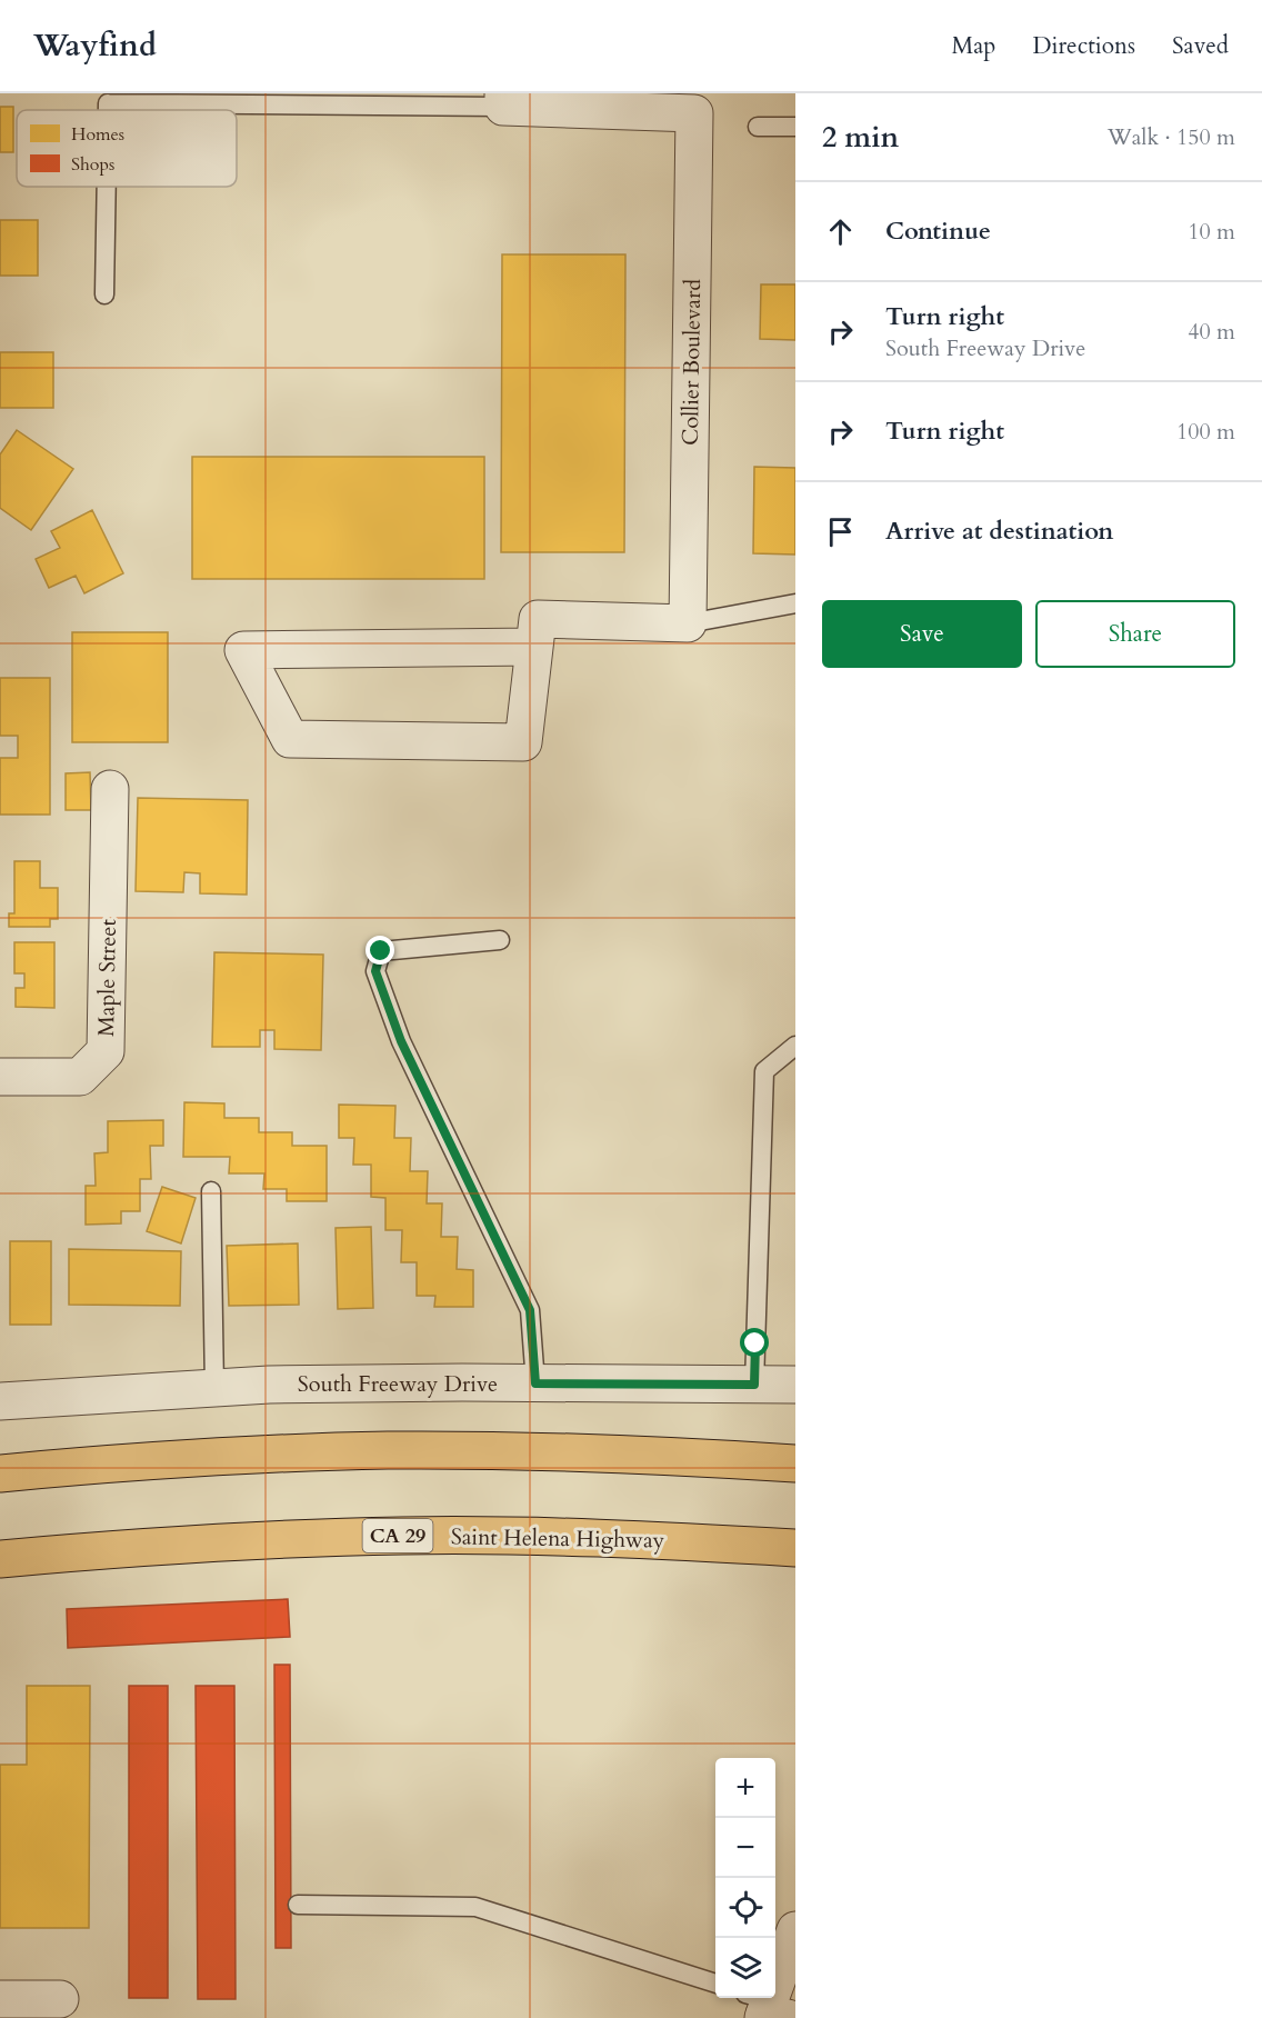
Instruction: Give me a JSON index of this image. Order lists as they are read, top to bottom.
{
  "streets": {
    "highway": ["CA 29", "Saint Helena Highway"],
    "street": ["Collier Boulevard", "Maple Street", "South Freeway Drive"]
  },
  "legend": ["Homes", "Shops"],
  "page": {
    "header": "Wayfind",
    "nav": ["Map", "Directions", "Saved"],
    "heading": ["2 min", "Walk · 150 m"],
    "list": [
      ["Continue", "10 m"],
      ["Turn right", "South Freeway Drive", "40 m"],
      ["Turn right", "100 m"],
      "Arrive at destination"
    ],
    "buttons": ["Save", "Share"],
    "map_buttons": ["+", "−"]
  }
}
